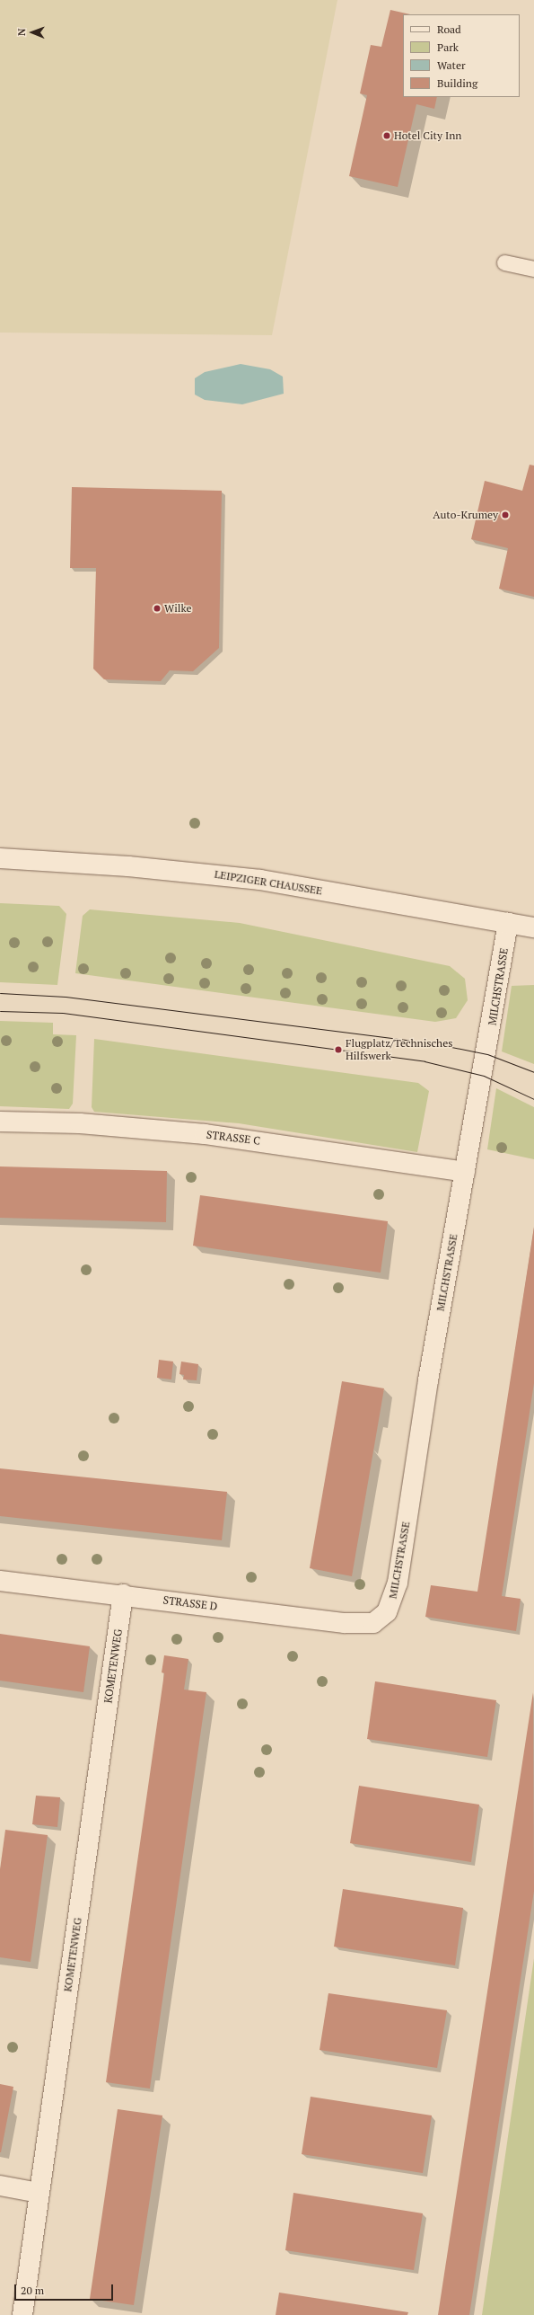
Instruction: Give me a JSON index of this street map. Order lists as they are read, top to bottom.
{
  "streets": {
    "street": [
      "LEIPZIGER CHAUSSEE",
      "MILCHSTRASSE",
      "STRASSE C",
      "STRASSE D",
      "KOMETENWEG"
    ]
  },
  "crossings": [
    ["LEIPZIGER CHAUSSEE", "MILCHSTRASSE"],
    ["MILCHSTRASSE", "STRASSE C"],
    ["MILCHSTRASSE", "STRASSE D"],
    ["STRASSE D", "KOMETENWEG"]
  ],
  "places": [
    "Hotel City Inn",
    "Auto-Krumey",
    "Wilke",
    "Flugplatz/Technisches Hilfswerk"
  ],
  "legend": [
    "Road",
    "Park",
    "Water",
    "Building"
  ],
  "scale_bar": "20 m",
  "north": "left"
}
